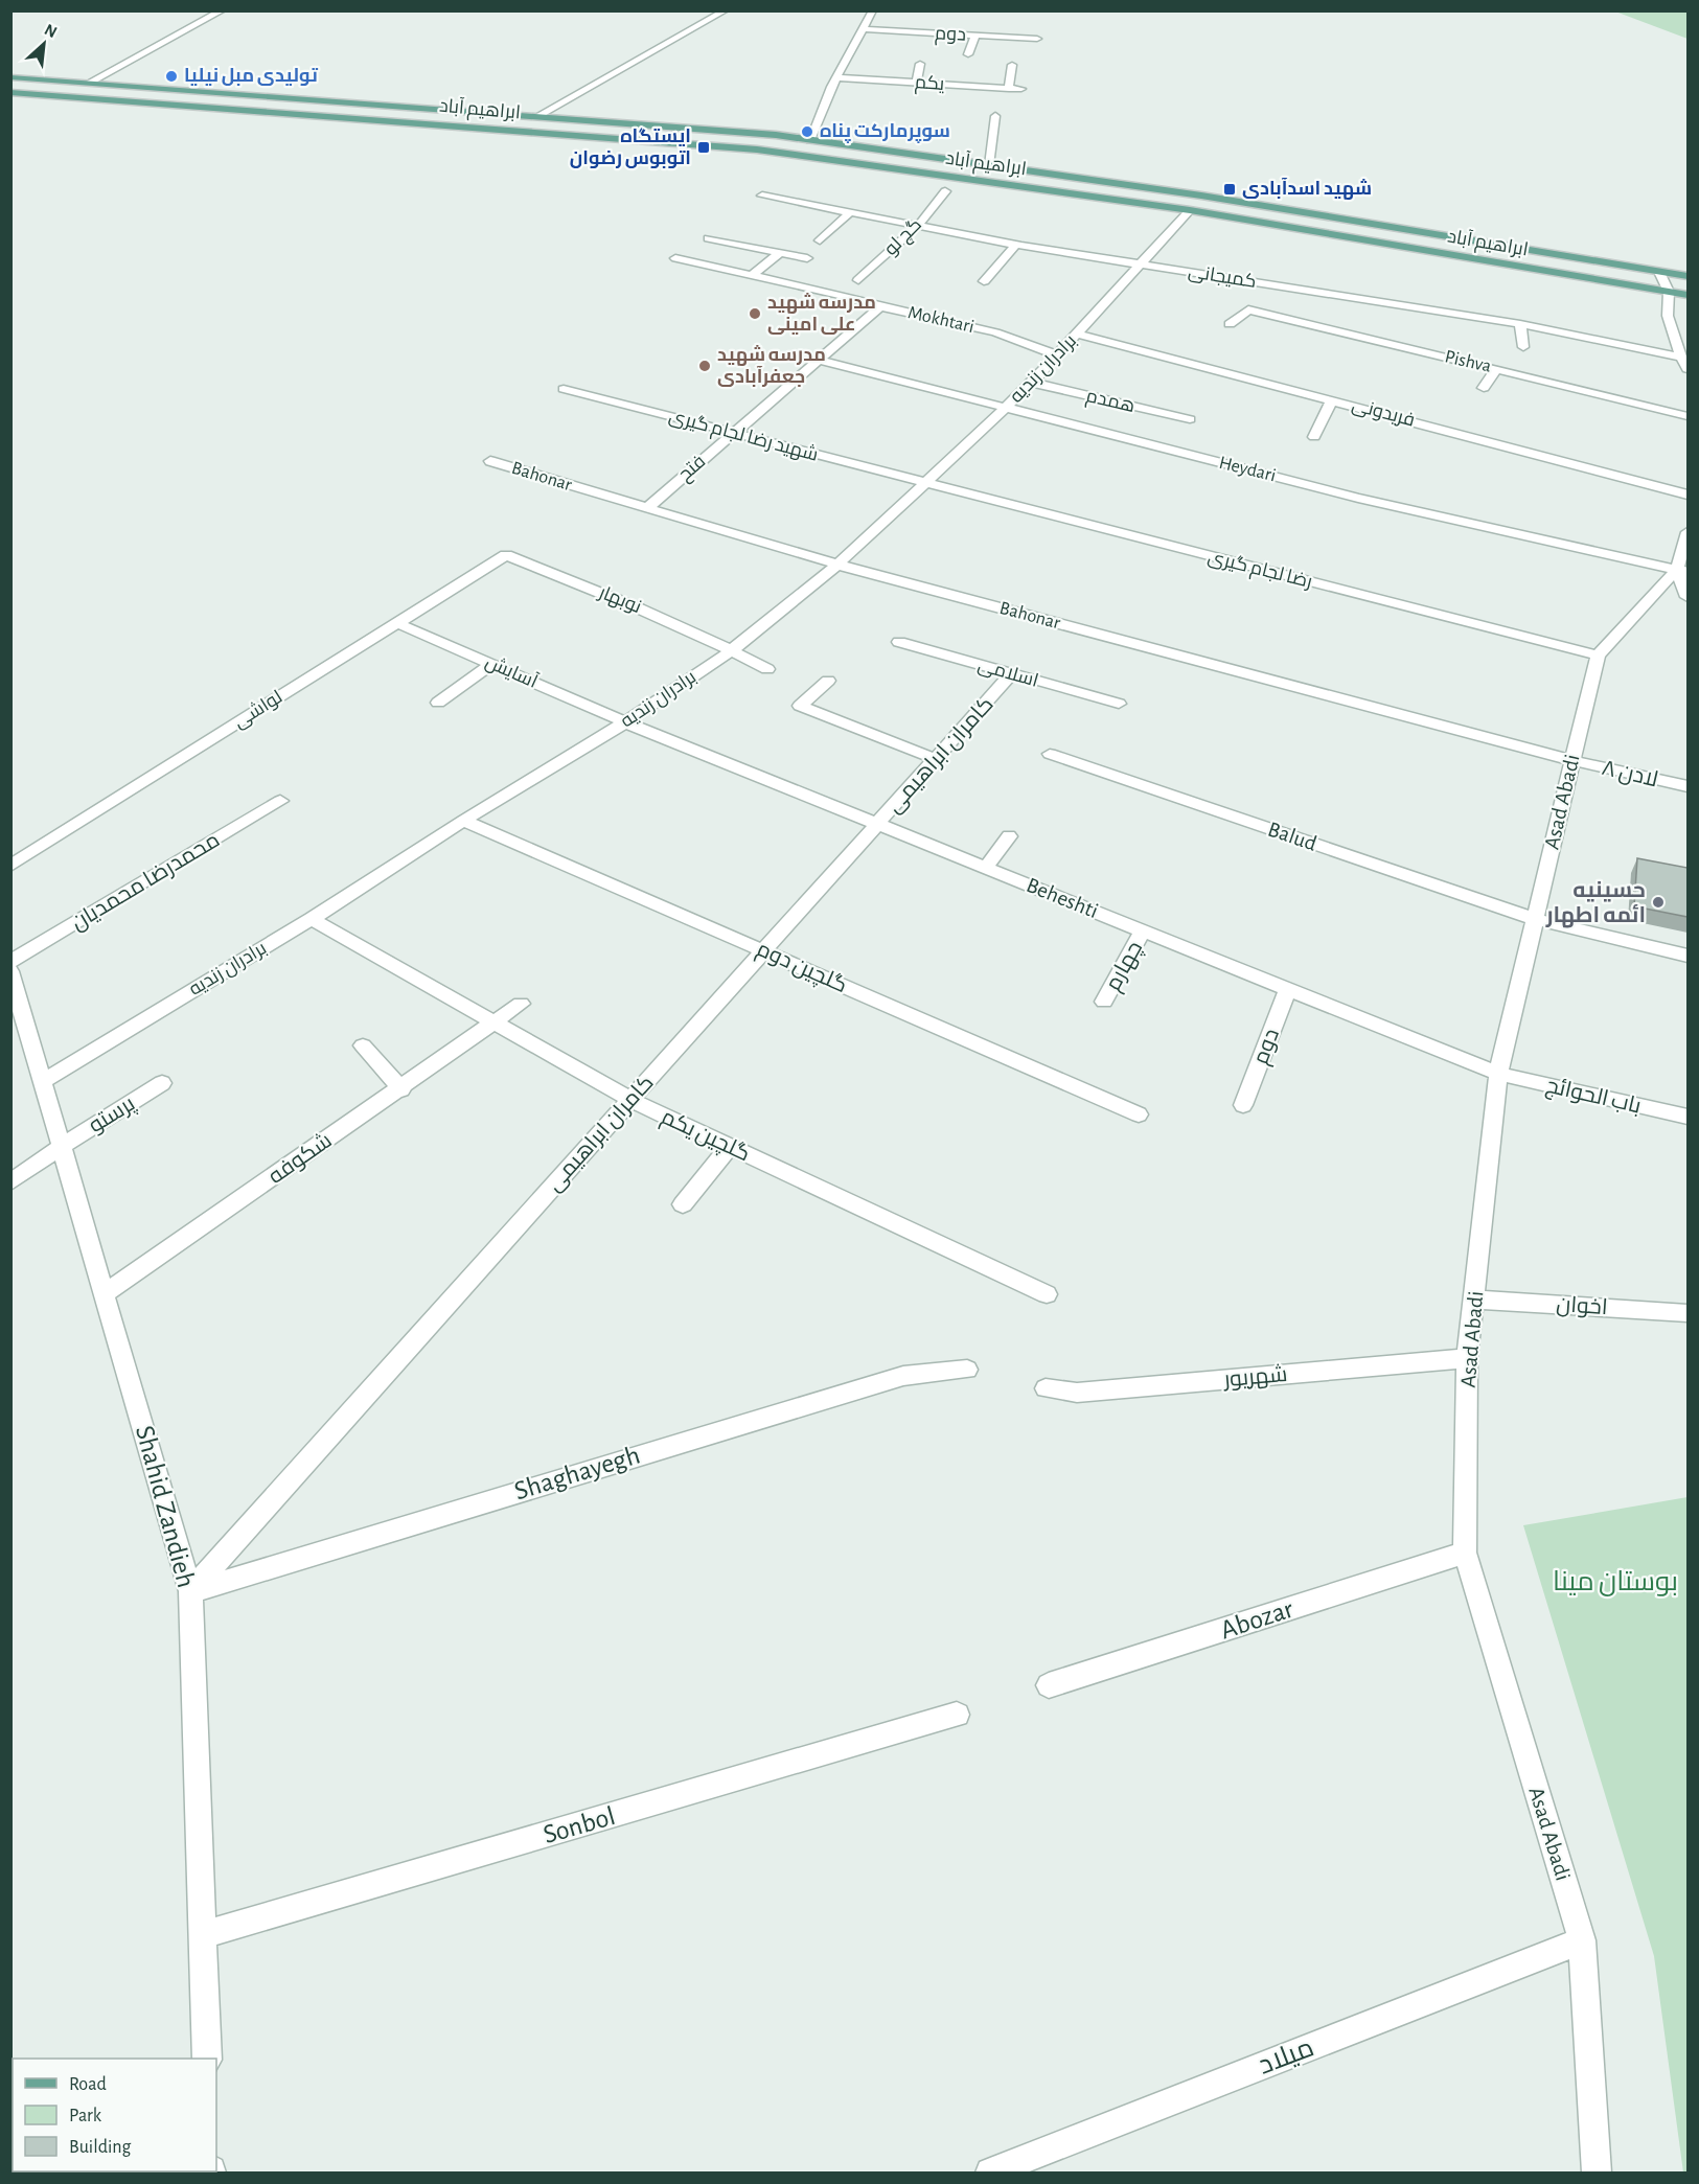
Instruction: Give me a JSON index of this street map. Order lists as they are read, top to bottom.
{
  "streets": {
    "main road": ["ابراهیم آباد"],
    "street": [
      "دوم",
      "یکم",
      "گچ لو",
      "کمیجانی",
      "Mokhtari",
      "Pishva",
      "برادران زندیه",
      "همدم",
      "فریدونی",
      "شهید رضا لجام گیری",
      "فتح",
      "Heydari",
      "Bahonar",
      "رضا لجام گیری",
      "نوبهار",
      "آسایش",
      "اسلامی",
      "لواشی",
      "کامران ابراهیمی",
      "لادن ۸",
      "Asad Abadi",
      "Balud",
      "محمدرضا محمدیان",
      "Beheshti",
      "چهارم",
      "گلچین دوم",
      "باب الحوائج",
      "پرستو",
      "گلچین یکم",
      "شکوفه",
      "اخوان",
      "شهریور",
      "Shaghayegh",
      "Shahid Zandieh",
      "Abozar",
      "Sonbol",
      "میلاد"
    ]
  },
  "crossings": [
    ["دوم", "یکم"],
    ["دوم", "Beheshti"],
    ["ابراهیم آباد", "برادران زندیه"],
    ["گچ لو", "کمیجانی"],
    ["کمیجانی", "برادران زندیه"],
    ["Mokhtari", "برادران زندیه"],
    ["Mokhtari", "فتح"],
    ["برادران زندیه", "همدم"],
    ["برادران زندیه", "فریدونی"],
    ["برادران زندیه", "شهید رضا لجام گیری"],
    ["برادران زندیه", "Heydari"],
    ["برادران زندیه", "Bahonar"],
    ["برادران زندیه", "رضا لجام گیری"],
    ["برادران زندیه", "نوبهار"],
    ["برادران زندیه", "آسایش"],
    ["برادران زندیه", "Beheshti"],
    ["برادران زندیه", "گلچین دوم"],
    ["برادران زندیه", "گلچین یکم"],
    ["برادران زندیه", "Shahid Zandieh"],
    ["شهید رضا لجام گیری", "فتح"],
    ["شهید رضا لجام گیری", "رضا لجام گیری"],
    ["فتح", "Heydari"],
    ["فتح", "Bahonar"],
    ["Heydari", "Asad Abadi"],
    ["Bahonar", "لادن ۸"],
    ["Bahonar", "Asad Abadi"],
    ["رضا لجام گیری", "Asad Abadi"],
    ["نوبهار", "لواشی"],
    ["آسایش", "لواشی"],
    ["آسایش", "Beheshti"],
    ["اسلامی", "کامران ابراهیمی"],
    ["کامران ابراهیمی", "Beheshti"],
    ["کامران ابراهیمی", "گلچین دوم"],
    ["کامران ابراهیمی", "گلچین یکم"],
    ["کامران ابراهیمی", "Shaghayegh"],
    ["کامران ابراهیمی", "Shahid Zandieh"],
    ["لادن ۸", "Asad Abadi"],
    ["Asad Abadi", "Balud"],
    ["Asad Abadi", "Beheshti"],
    ["Asad Abadi", "باب الحوائج"],
    ["Asad Abadi", "اخوان"],
    ["Asad Abadi", "شهریور"],
    ["Asad Abadi", "Abozar"],
    ["Asad Abadi", "میلاد"],
    ["Beheshti", "چهارم"],
    ["Beheshti", "باب الحوائج"],
    ["پرستو", "Shahid Zandieh"],
    ["گلچین یکم", "شکوفه"],
    ["شکوفه", "Shahid Zandieh"],
    ["Shaghayegh", "Shahid Zandieh"],
    ["Shahid Zandieh", "Sonbol"]
  ],
  "parks": ["بوستان مینا"],
  "places": {
    "other": [
      "تولیدی مبل نیلیا",
      "سوپرمارکت پناه",
      "مدرسه شهید علی امینی",
      "مدرسه شهید جعفرآبادی",
      "حسینیه ائمه اطهار"
    ],
    "transit": ["ایستگاه اتوبوس رضوان", "شهید اسدآبادی"]
  },
  "legend": ["Road", "Park", "Building"],
  "north": "top right"
}
